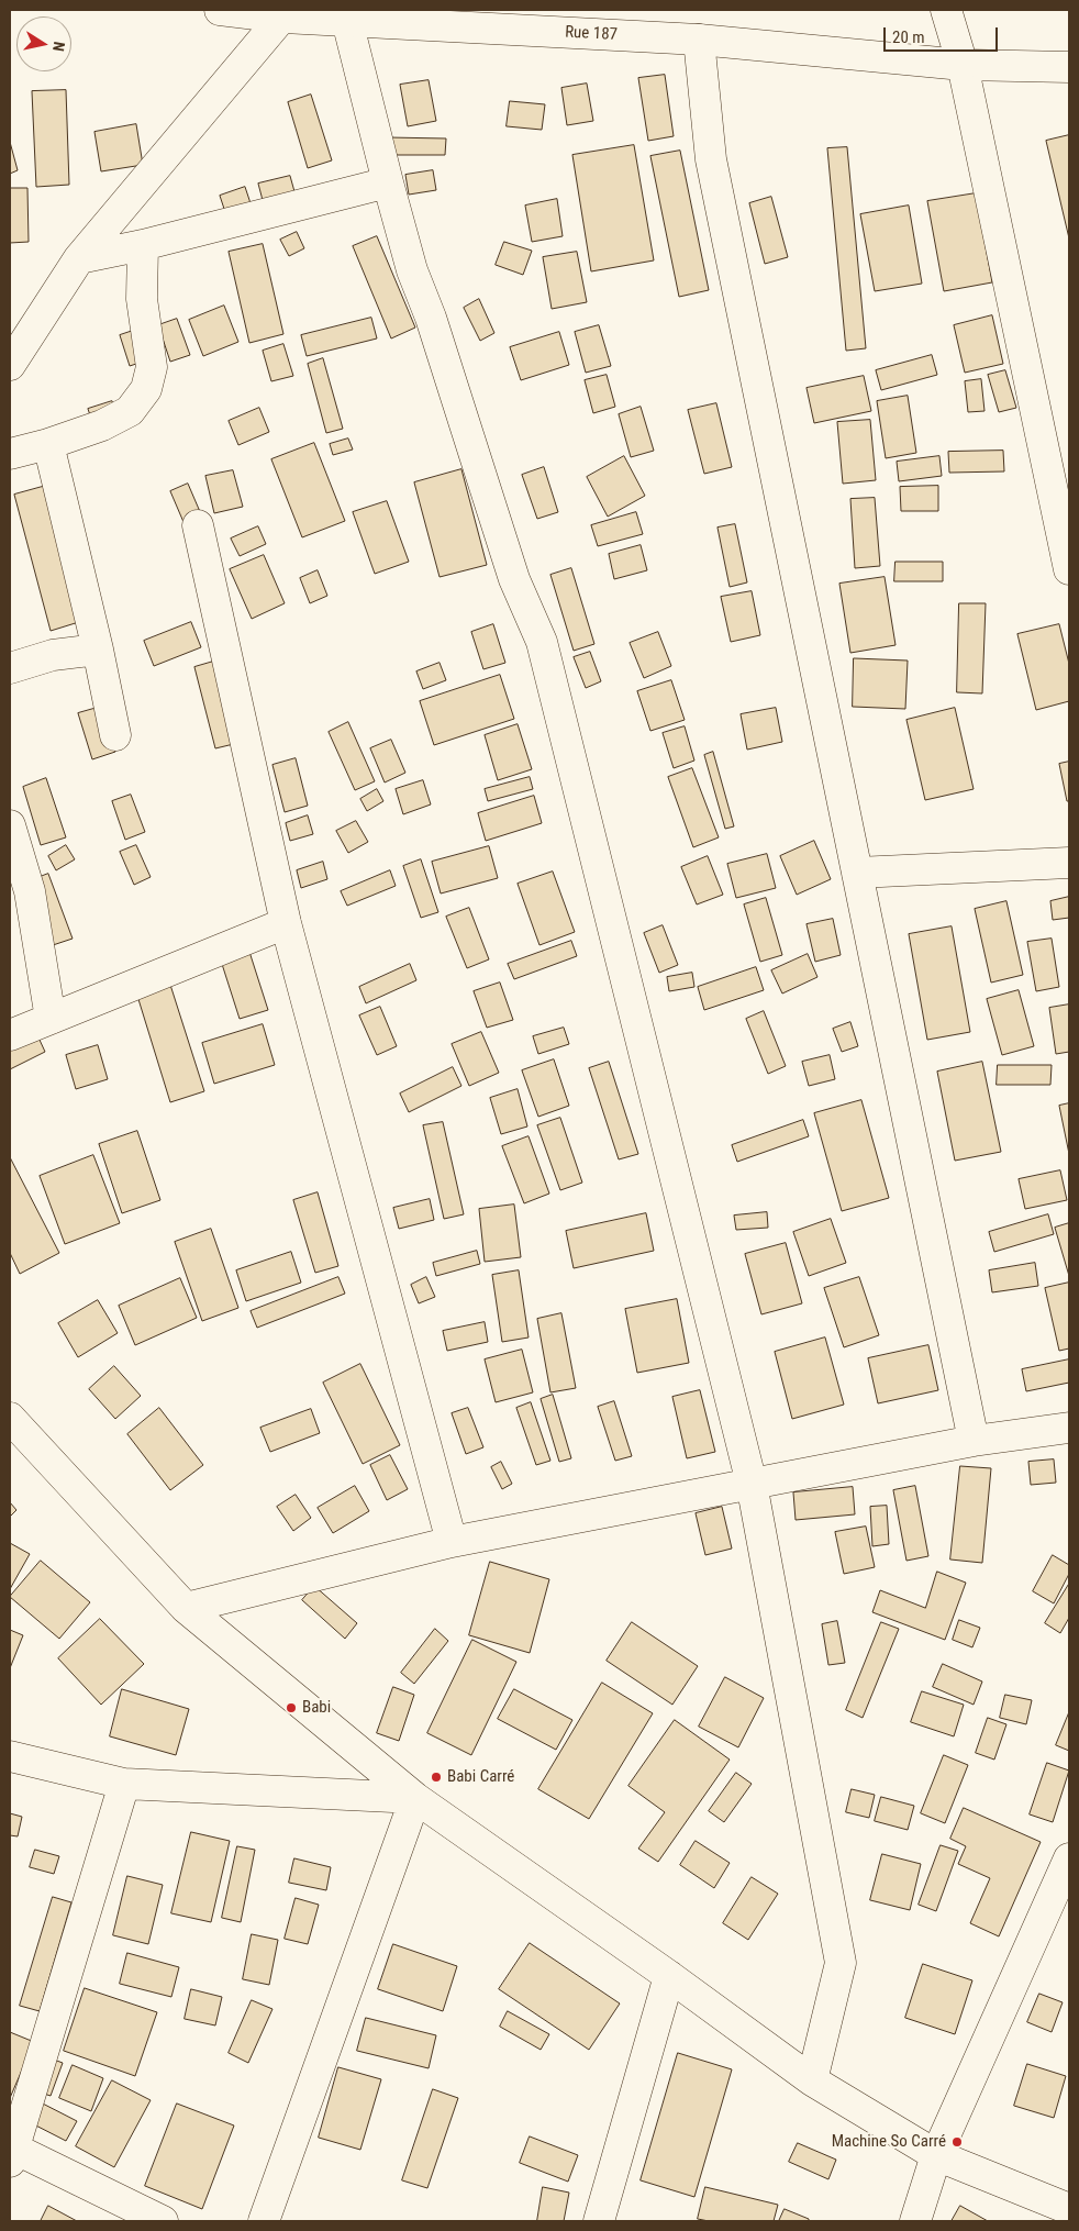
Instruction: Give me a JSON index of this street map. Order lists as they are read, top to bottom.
{
  "streets": {
    "street": ["Rue 187"]
  },
  "places": ["Babi", "Babi Carré", "Machine So Carré"],
  "scale_bar": "20 m",
  "north": "right"
}
